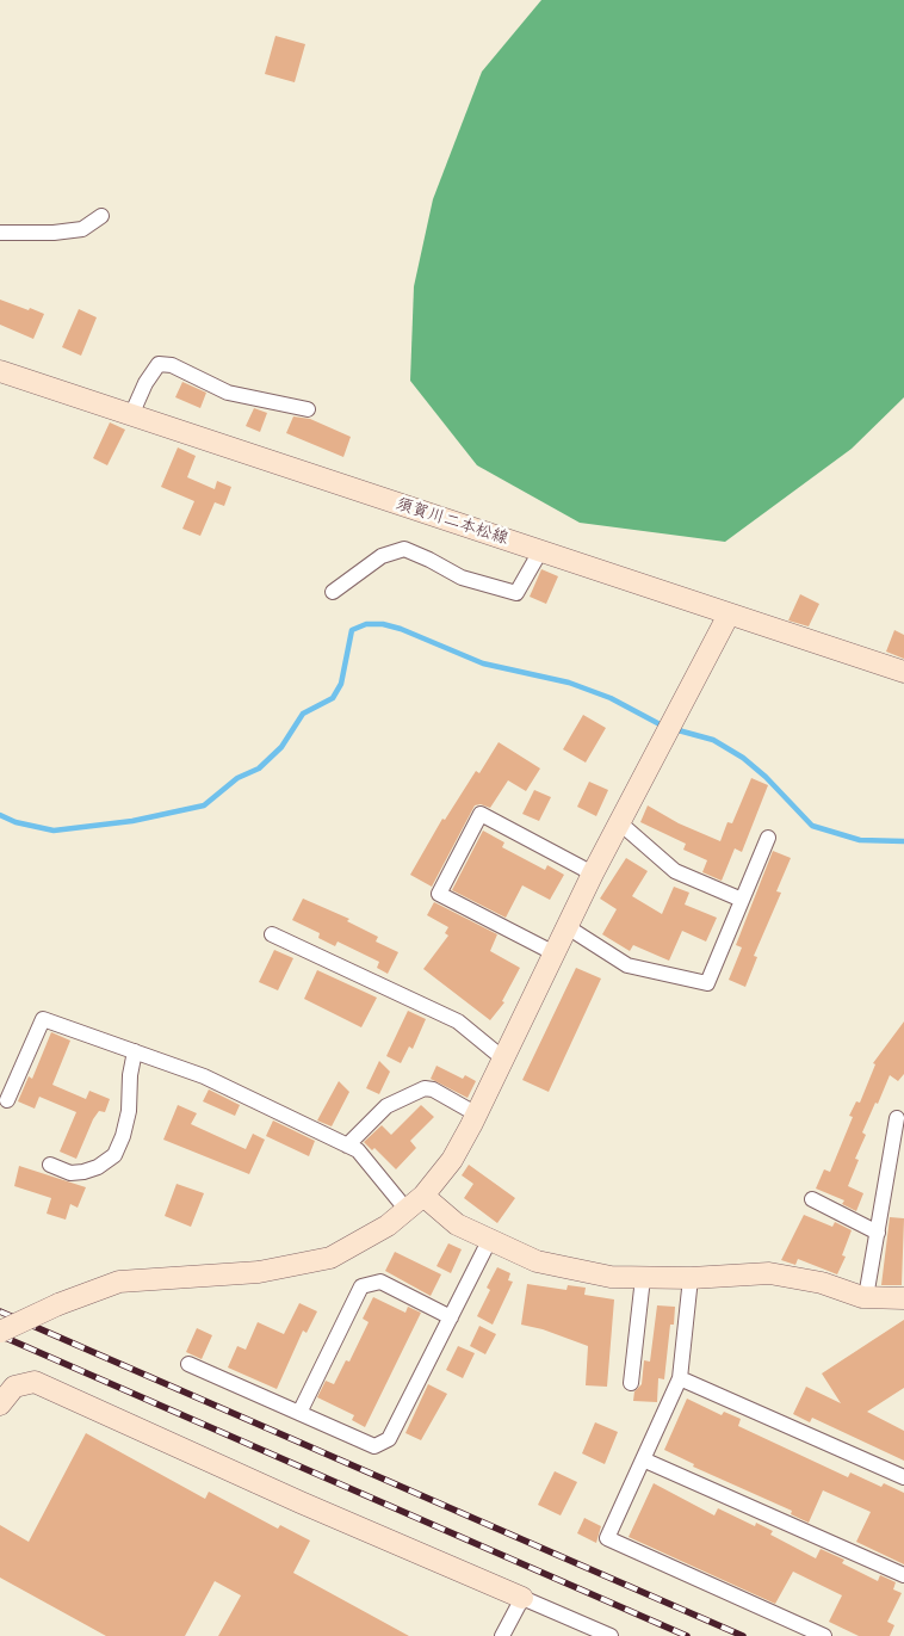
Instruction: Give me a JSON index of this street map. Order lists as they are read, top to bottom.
{
  "streets": {
    "street": ["須賀川二本松線"]
  }
}
